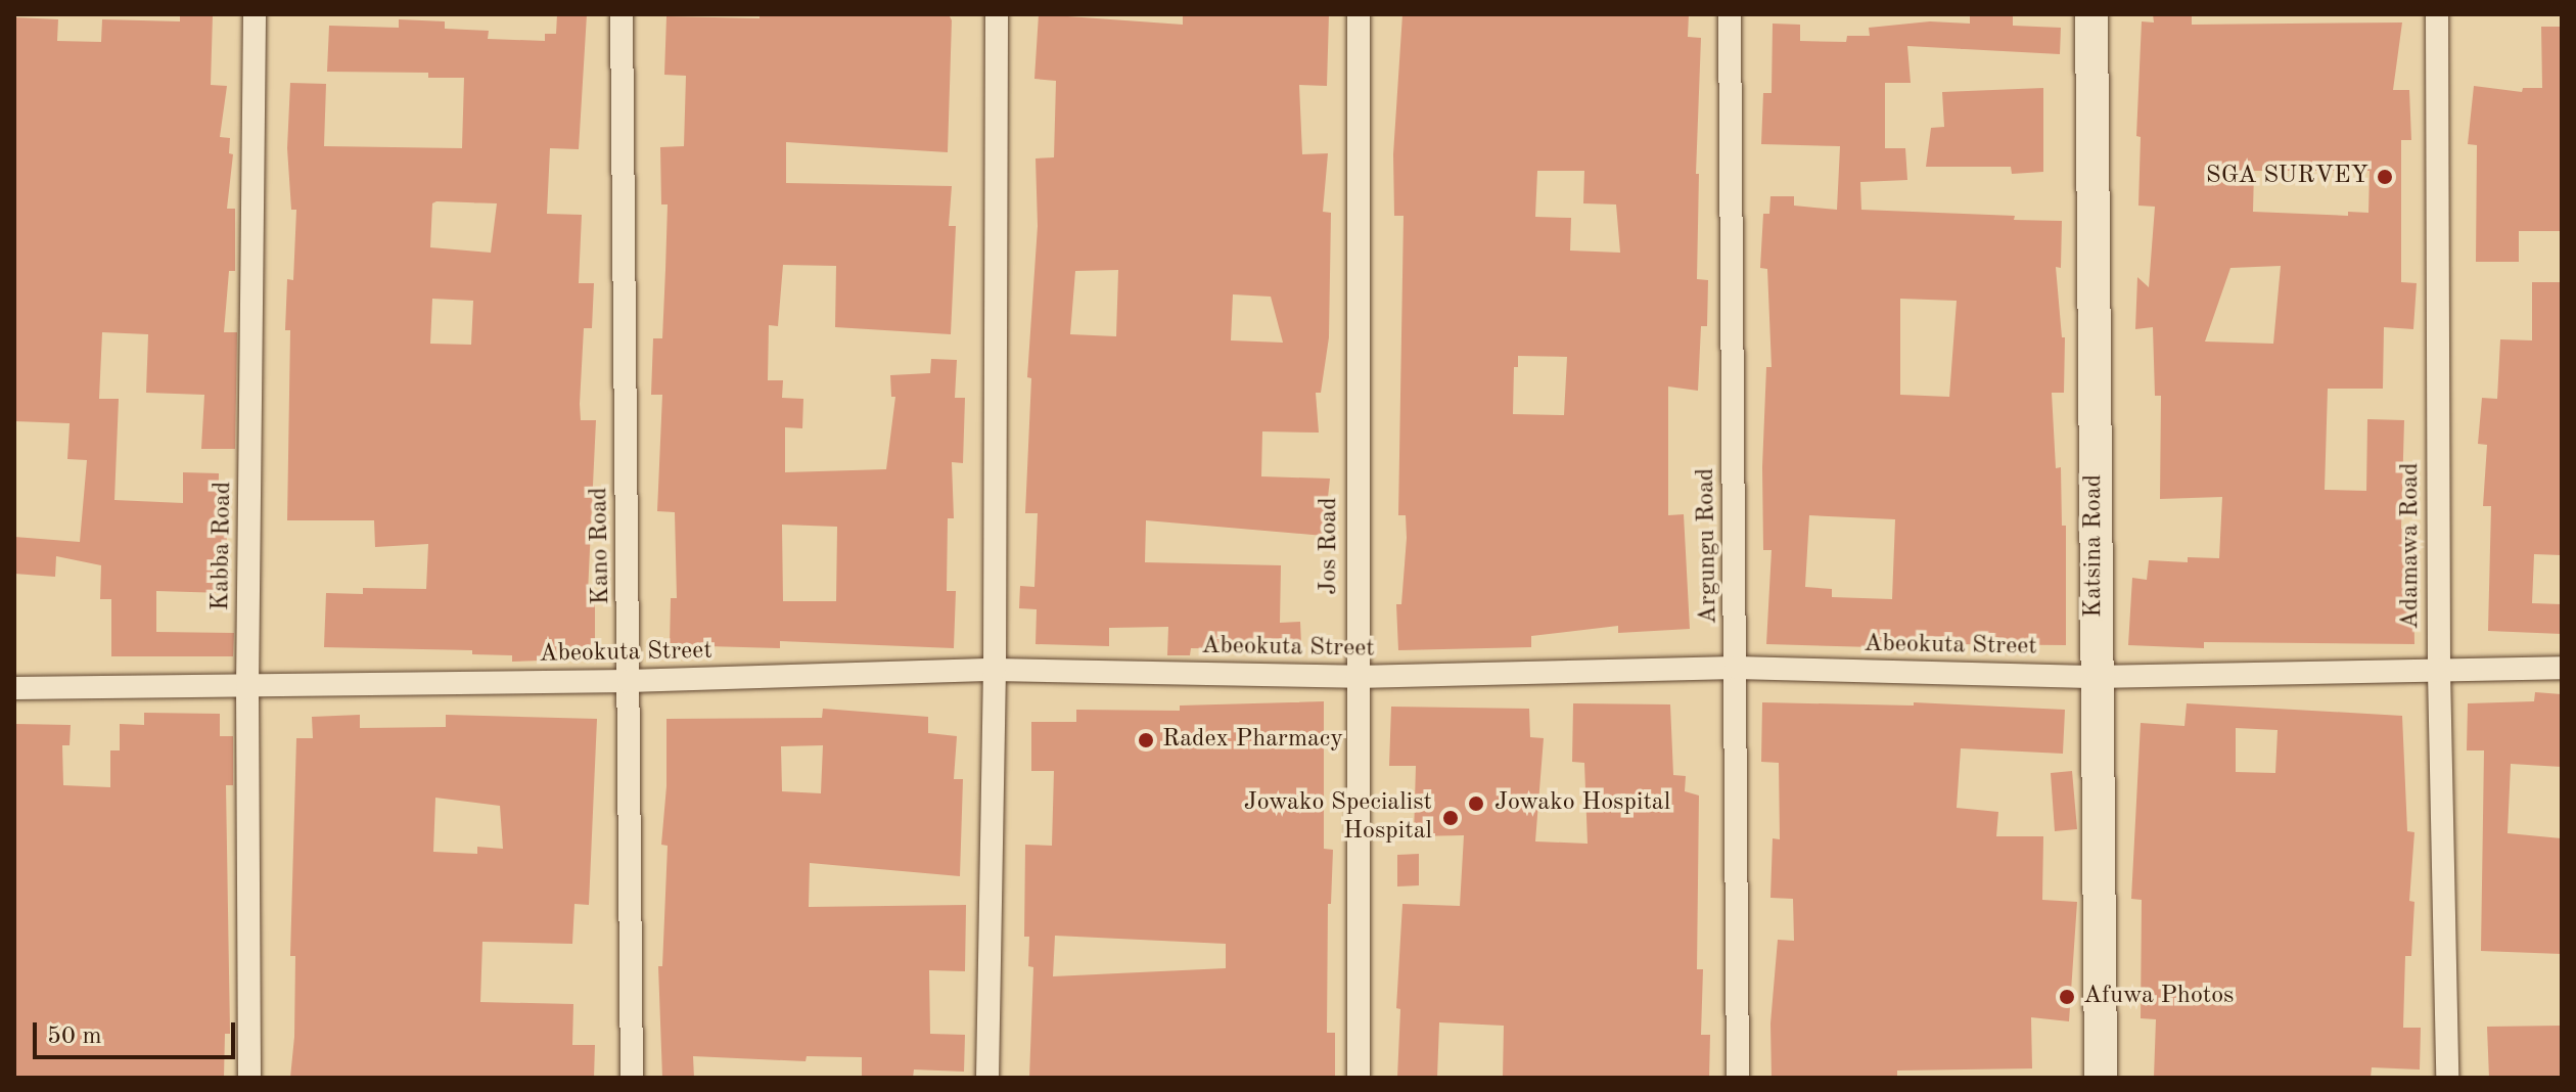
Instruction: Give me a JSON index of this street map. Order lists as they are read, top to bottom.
{
  "streets": {
    "street": [
      "Kabba Road",
      "Kano Road",
      "Jos Road",
      "Argungu Road",
      "Katsina Road",
      "Adamawa Road",
      "Abeokuta Street"
    ]
  },
  "crossings": [
    ["Kabba Road", "Abeokuta Street"],
    ["Kano Road", "Abeokuta Street"],
    ["Jos Road", "Abeokuta Street"],
    ["Argungu Road", "Abeokuta Street"],
    ["Katsina Road", "Abeokuta Street"],
    ["Adamawa Road", "Abeokuta Street"]
  ],
  "places": [
    "SGA SURVEY",
    "Radex Pharmacy",
    "Jowako Hospital",
    "Jowako Specialist Hospital",
    "Afuwa Photos"
  ],
  "scale_bar": "50 m"
}
